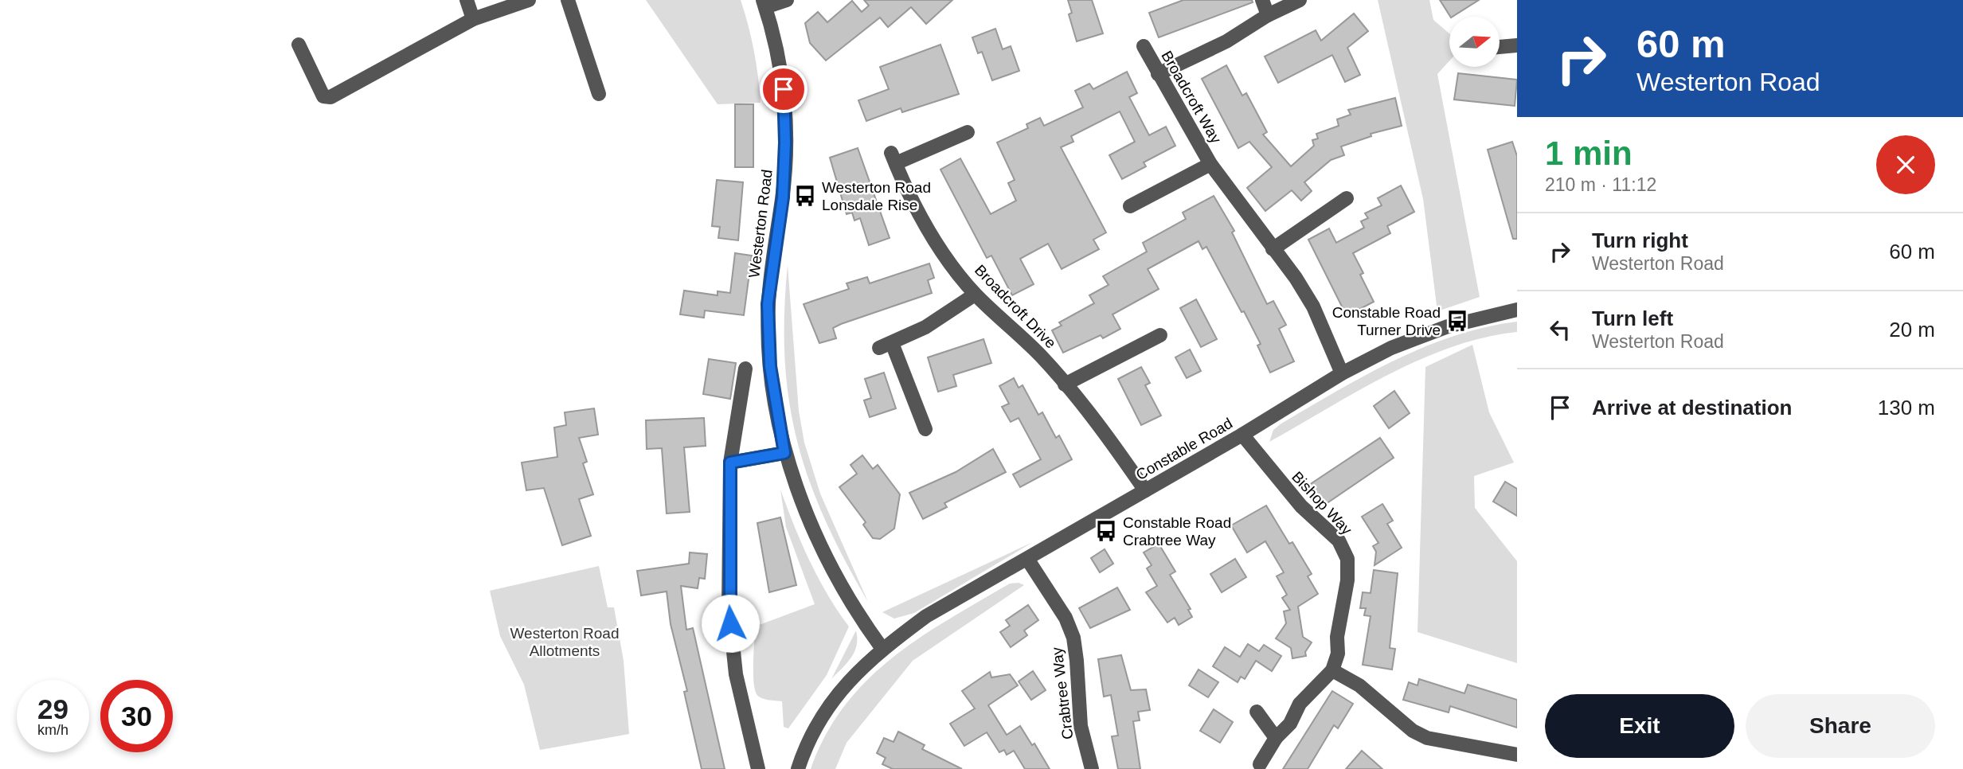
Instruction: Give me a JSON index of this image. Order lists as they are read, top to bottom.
{
  "streets": {
    "street": [
      "Broadcroft Way",
      "Westerton Road",
      "Broadcroft Drive",
      "Constable Road",
      "Bishop Way",
      "Crabtree Way"
    ]
  },
  "crossings": [
    ["Broadcroft Way", "Constable Road"],
    ["Westerton Road", "Constable Road"],
    ["Broadcroft Drive", "Constable Road"],
    ["Constable Road", "Bishop Way"],
    ["Constable Road", "Crabtree Way"]
  ],
  "parks": ["Westerton Road Allotments"],
  "places": {
    "bus stop": ["Westerton Road Lonsdale Rise", "Constable Road Turner Drive", "Constable Road Crabtree Way"]
  },
  "north": "right",
  "page": {
    "turn": ["60 m", "Westerton Road"],
    "heading": ["1 min", "210 m · 11:12"],
    "list": [
      {
        "name": "Turn right",
        "note": "Westerton Road",
        "value": "60 m"
      },
      {
        "name": "Turn left",
        "note": "Westerton Road",
        "value": "20 m"
      },
      {
        "name": "Arrive at destination",
        "value": "130 m"
      }
    ],
    "speed": "29 km/h",
    "limit": "30",
    "buttons": ["Exit", "Share"]
  }
}
